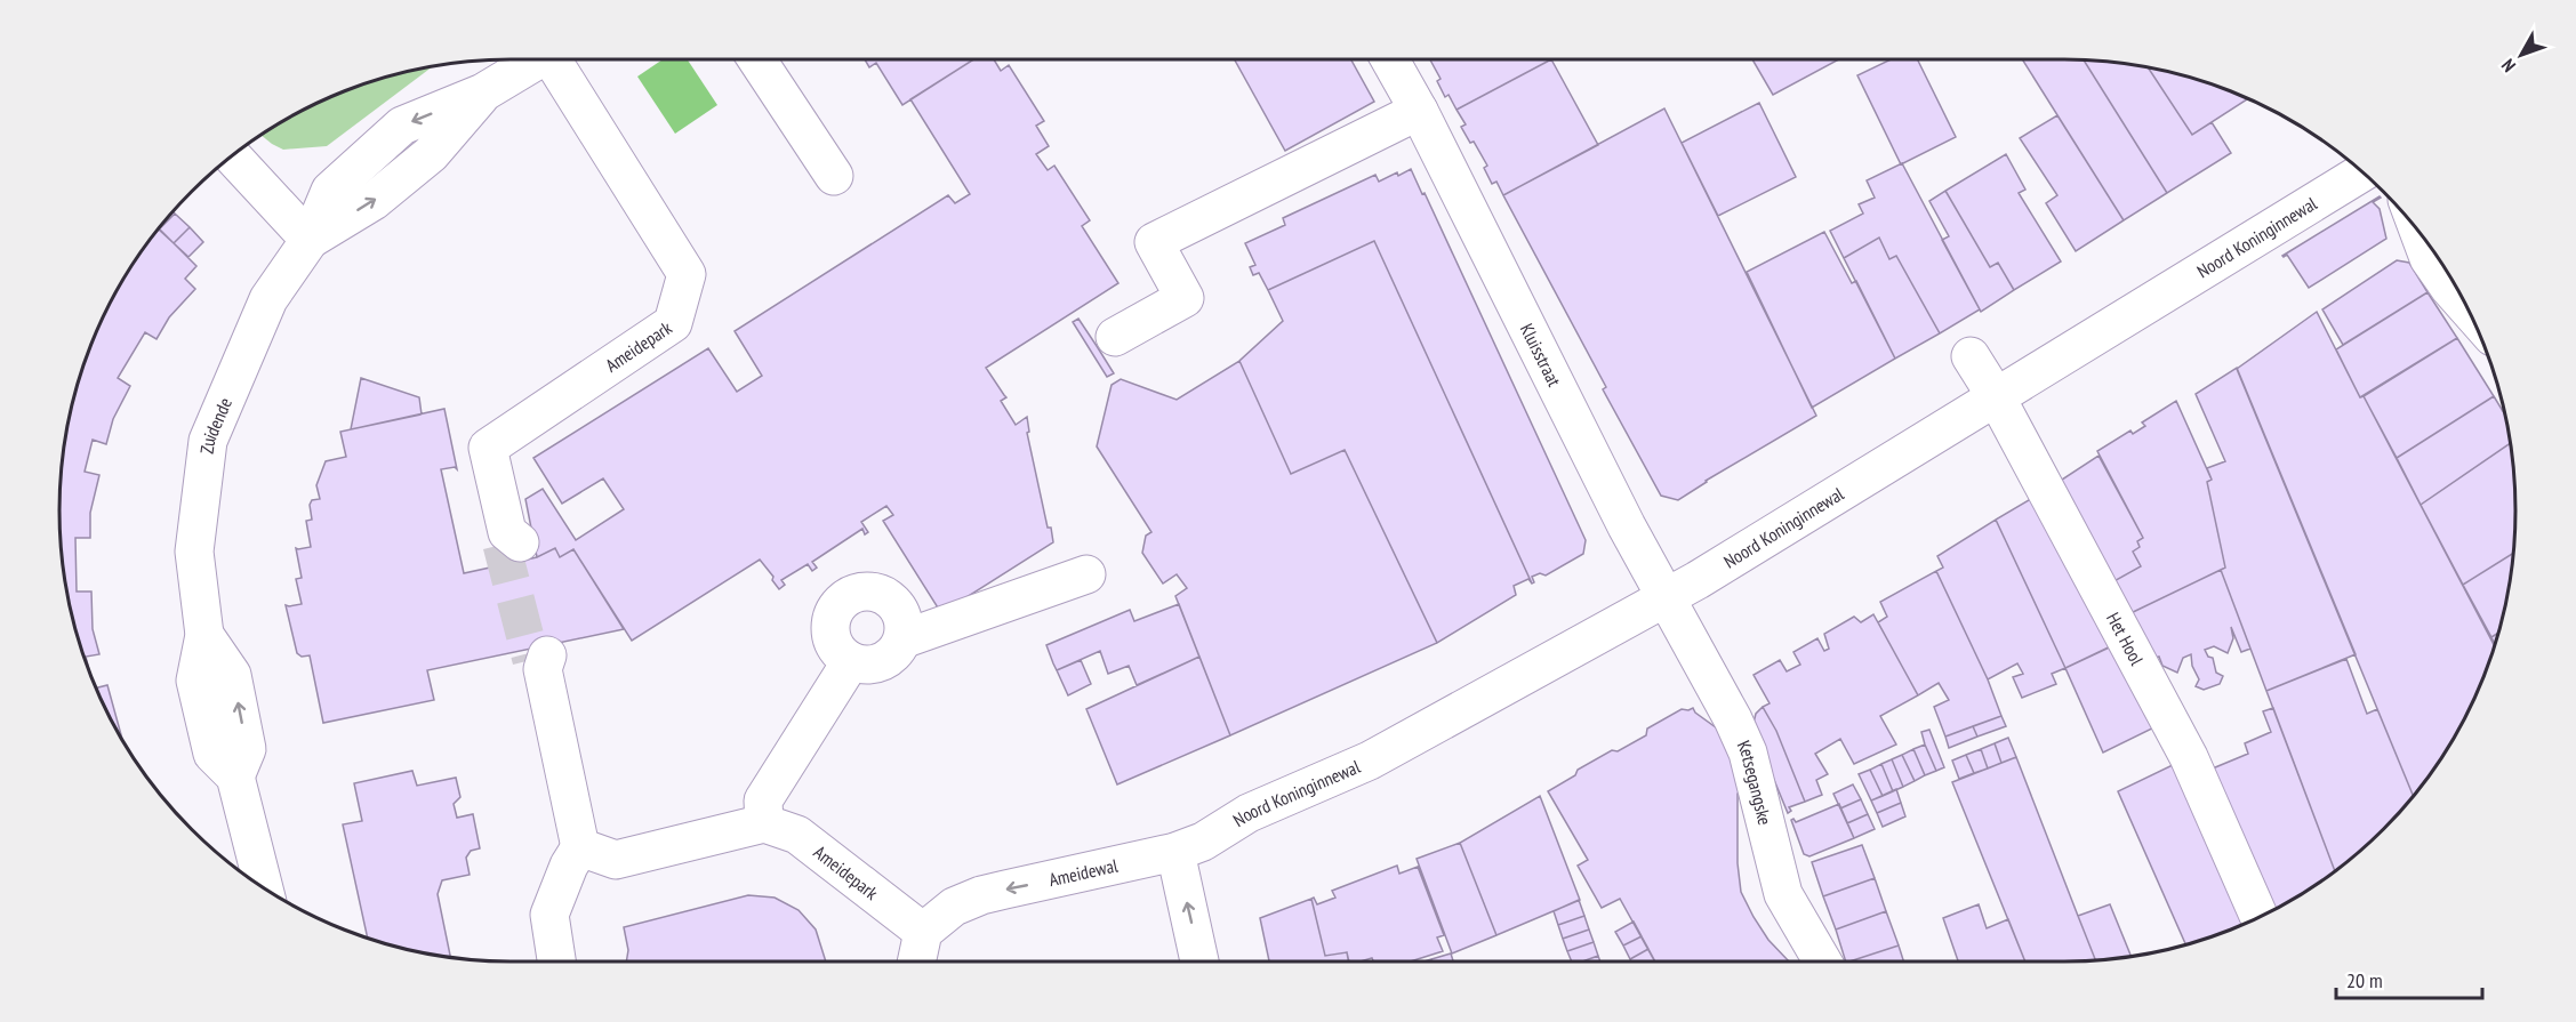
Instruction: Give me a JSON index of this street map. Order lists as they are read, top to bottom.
{
  "streets": {
    "street": [
      "Noord Koninginnewal",
      "Ameidepark",
      "Kluisstraat",
      "Zuidende",
      "Het Hool",
      "Ketsegangske",
      "Ameidewal"
    ]
  },
  "crossings": [
    ["Noord Koninginnewal", "Kluisstraat"],
    ["Noord Koninginnewal", "Het Hool"],
    ["Noord Koninginnewal", "Ketsegangske"],
    ["Noord Koninginnewal", "Ameidewal"],
    ["Ameidepark", "Ameidewal"],
    ["Kluisstraat", "Ketsegangske"]
  ],
  "scale_bar": "20 m",
  "north": "bottom left"
}
